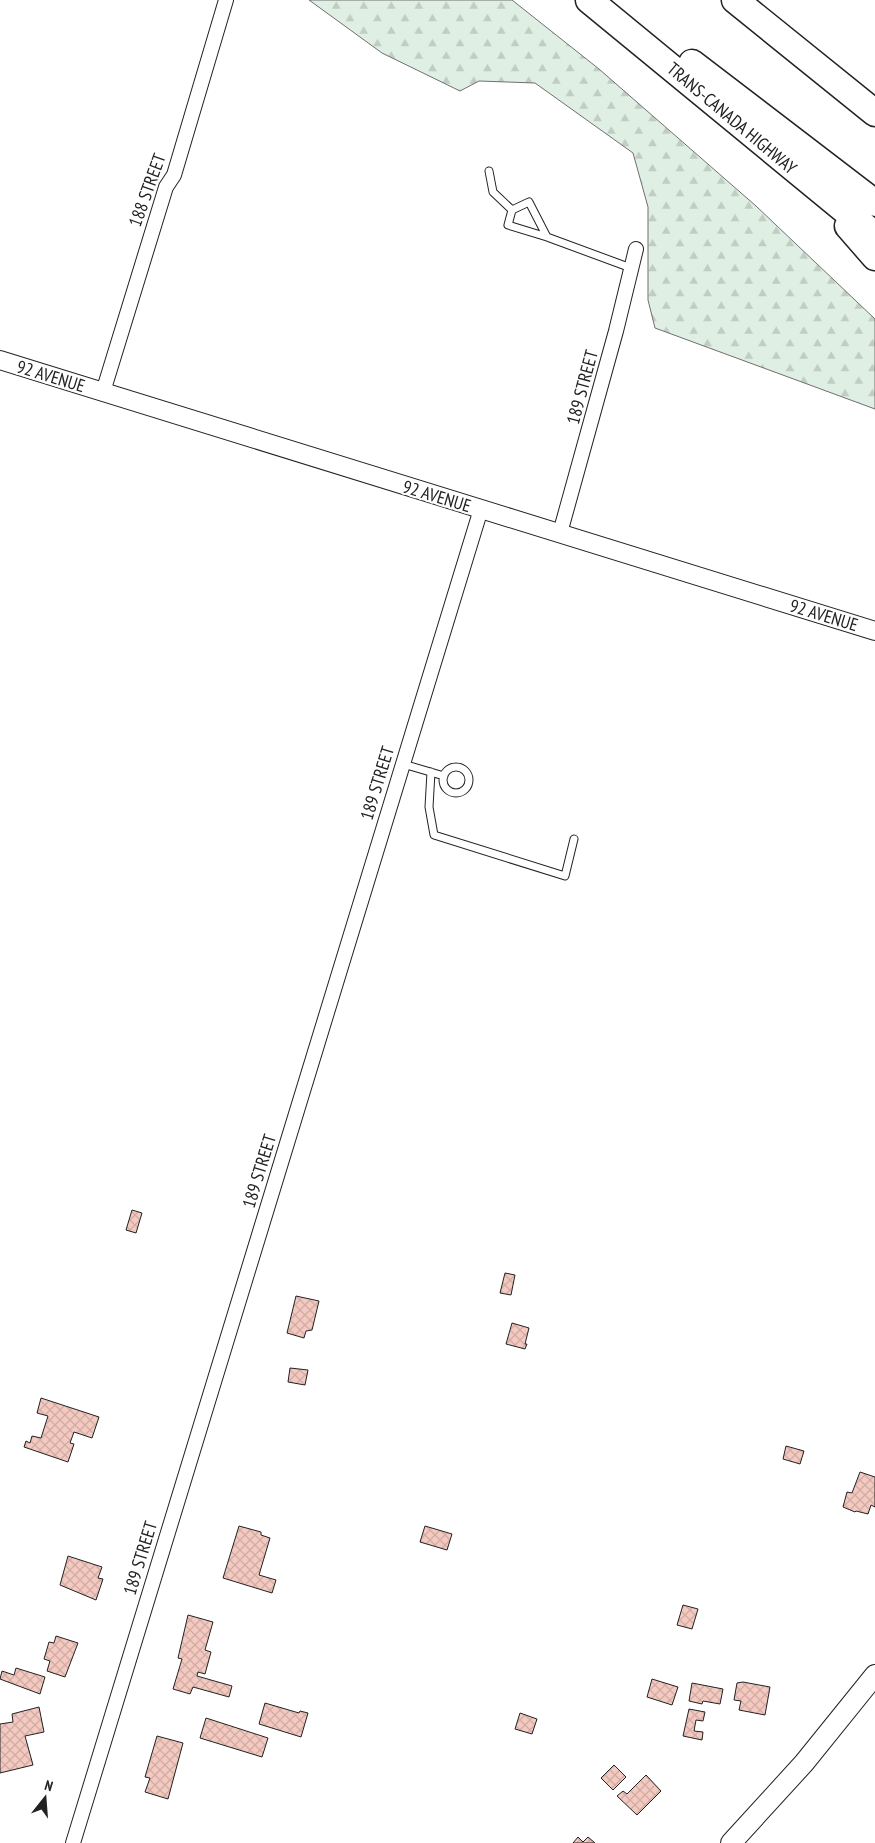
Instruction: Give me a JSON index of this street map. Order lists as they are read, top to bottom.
{
  "streets": {
    "highway": ["TRANS-CANADA HIGHWAY"],
    "street": ["188 STREET", "92 AVENUE", "189 STREET"]
  },
  "crossings": [
    ["188 STREET", "92 AVENUE"],
    ["92 AVENUE", "189 STREET"]
  ],
  "north": "top"
}
